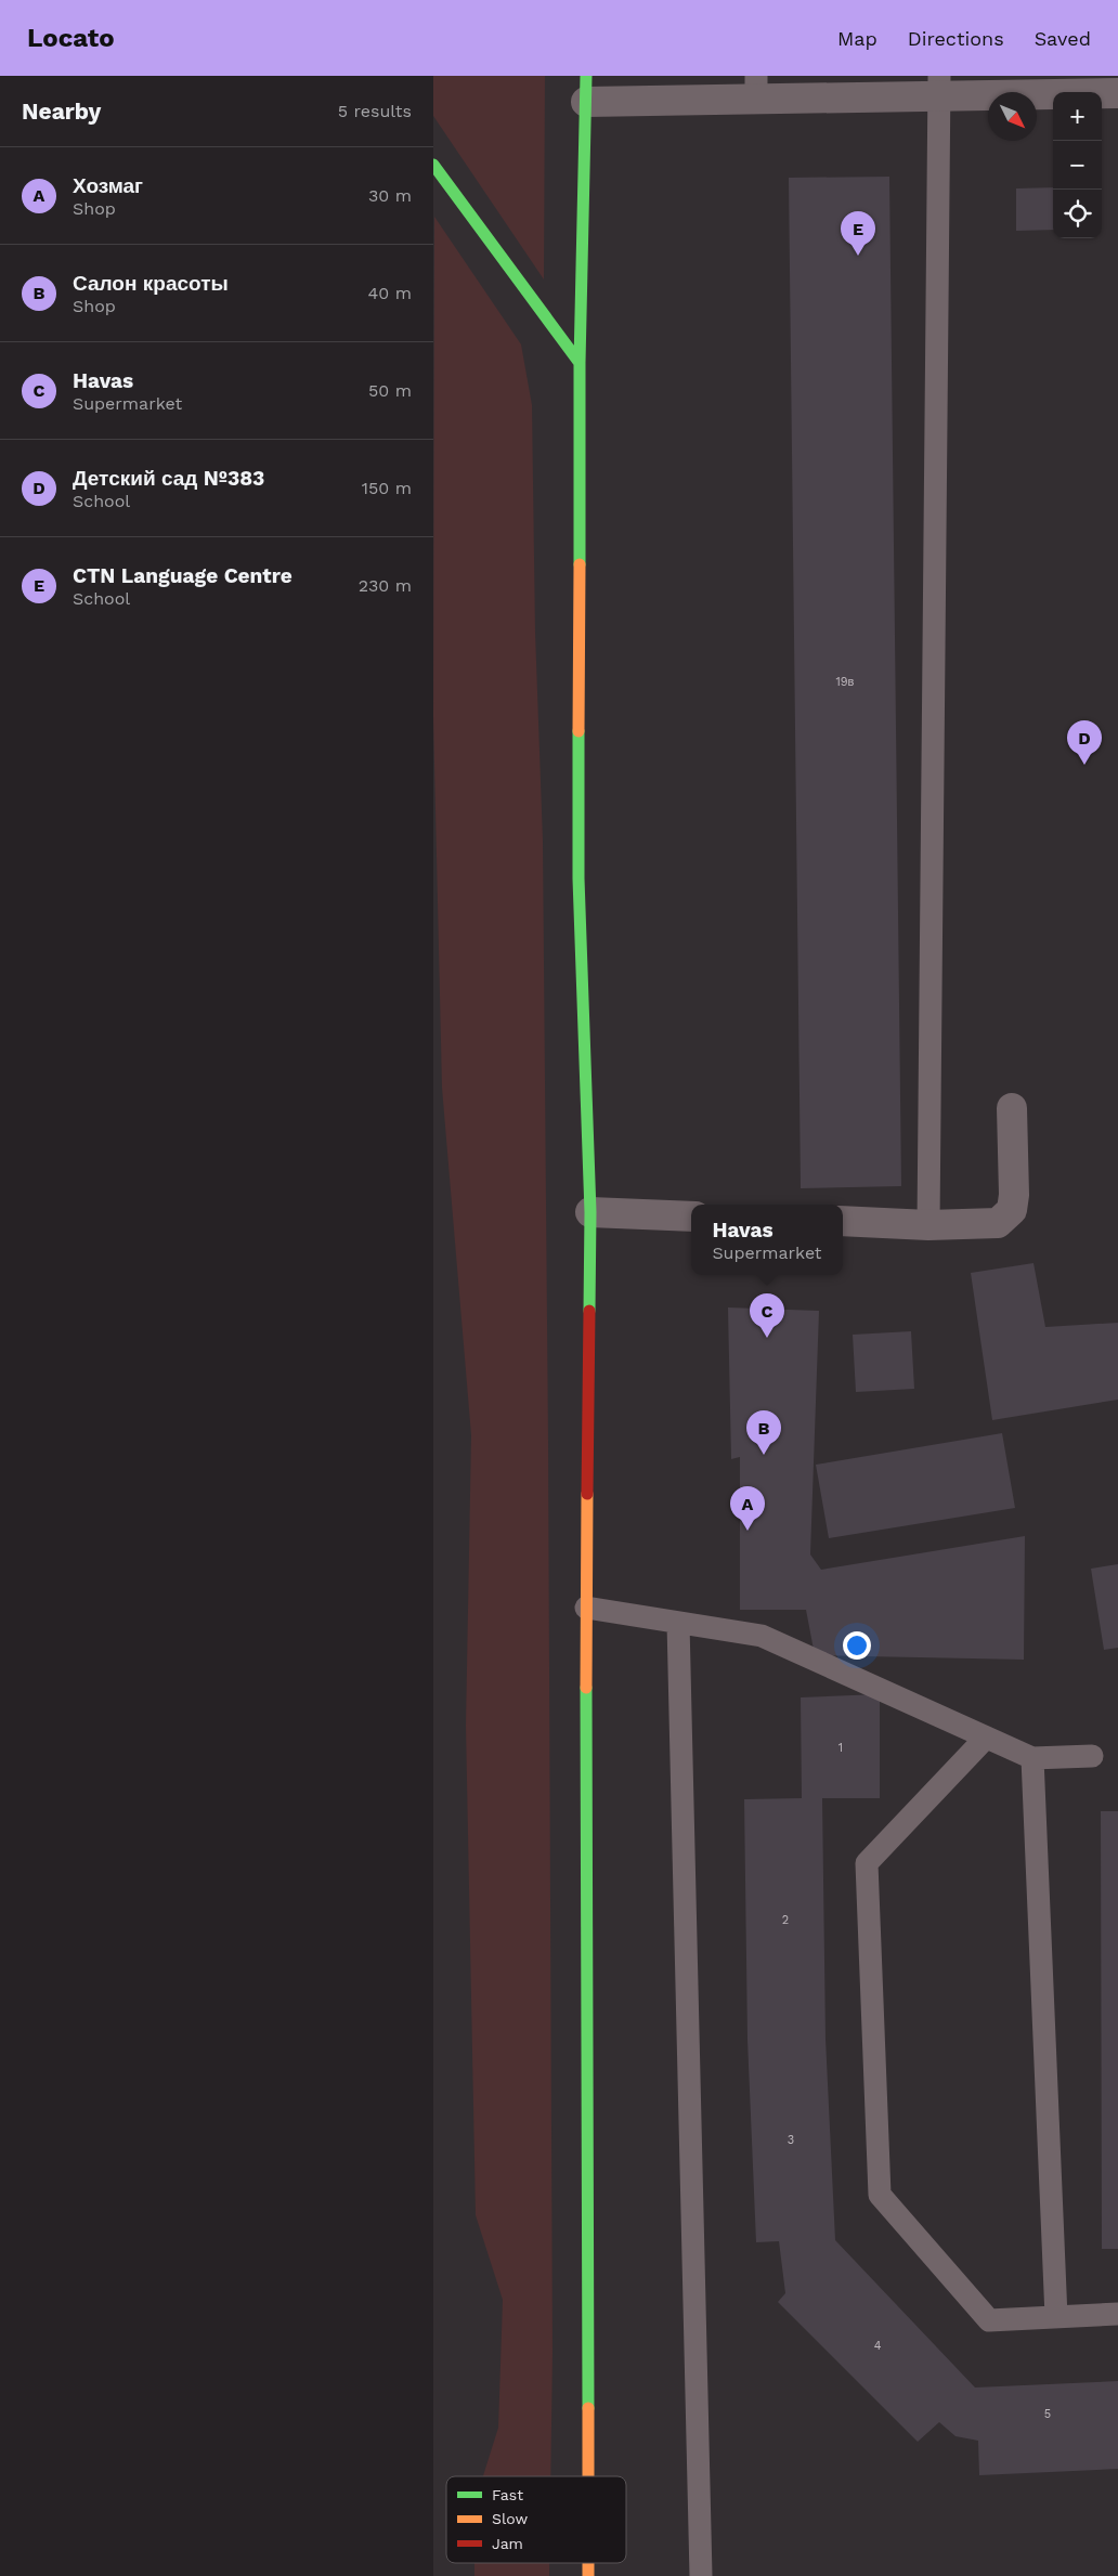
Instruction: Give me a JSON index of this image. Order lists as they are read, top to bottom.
{
  "house_numbers": [
    "19в",
    "1",
    "2",
    "3",
    "4",
    "5"
  ],
  "legend": ["Fast", "Slow", "Jam"],
  "north": "bottom right",
  "page": {
    "header": "Locato",
    "nav": ["Map", "Directions", "Saved"],
    "heading": ["Nearby", "5 results"],
    "map_buttons": ["+", "−"],
    "list": [
      {
        "mark": "A",
        "name": "Хозмаг",
        "note": "Shop",
        "value": "30 m"
      },
      {
        "mark": "B",
        "name": "Салон красоты",
        "note": "Shop",
        "value": "40 m"
      },
      {
        "mark": "C",
        "name": "Havas",
        "note": "Supermarket",
        "value": "50 m"
      },
      {
        "mark": "D",
        "name": "Детский сад №383",
        "note": "School",
        "value": "150 m"
      },
      {
        "mark": "E",
        "name": "CTN Language Centre",
        "note": "School",
        "value": "230 m"
      }
    ],
    "pins": [
      "E",
      "D",
      "C",
      "B",
      "A"
    ],
    "popup": ["Havas", "Supermarket"]
  }
}
